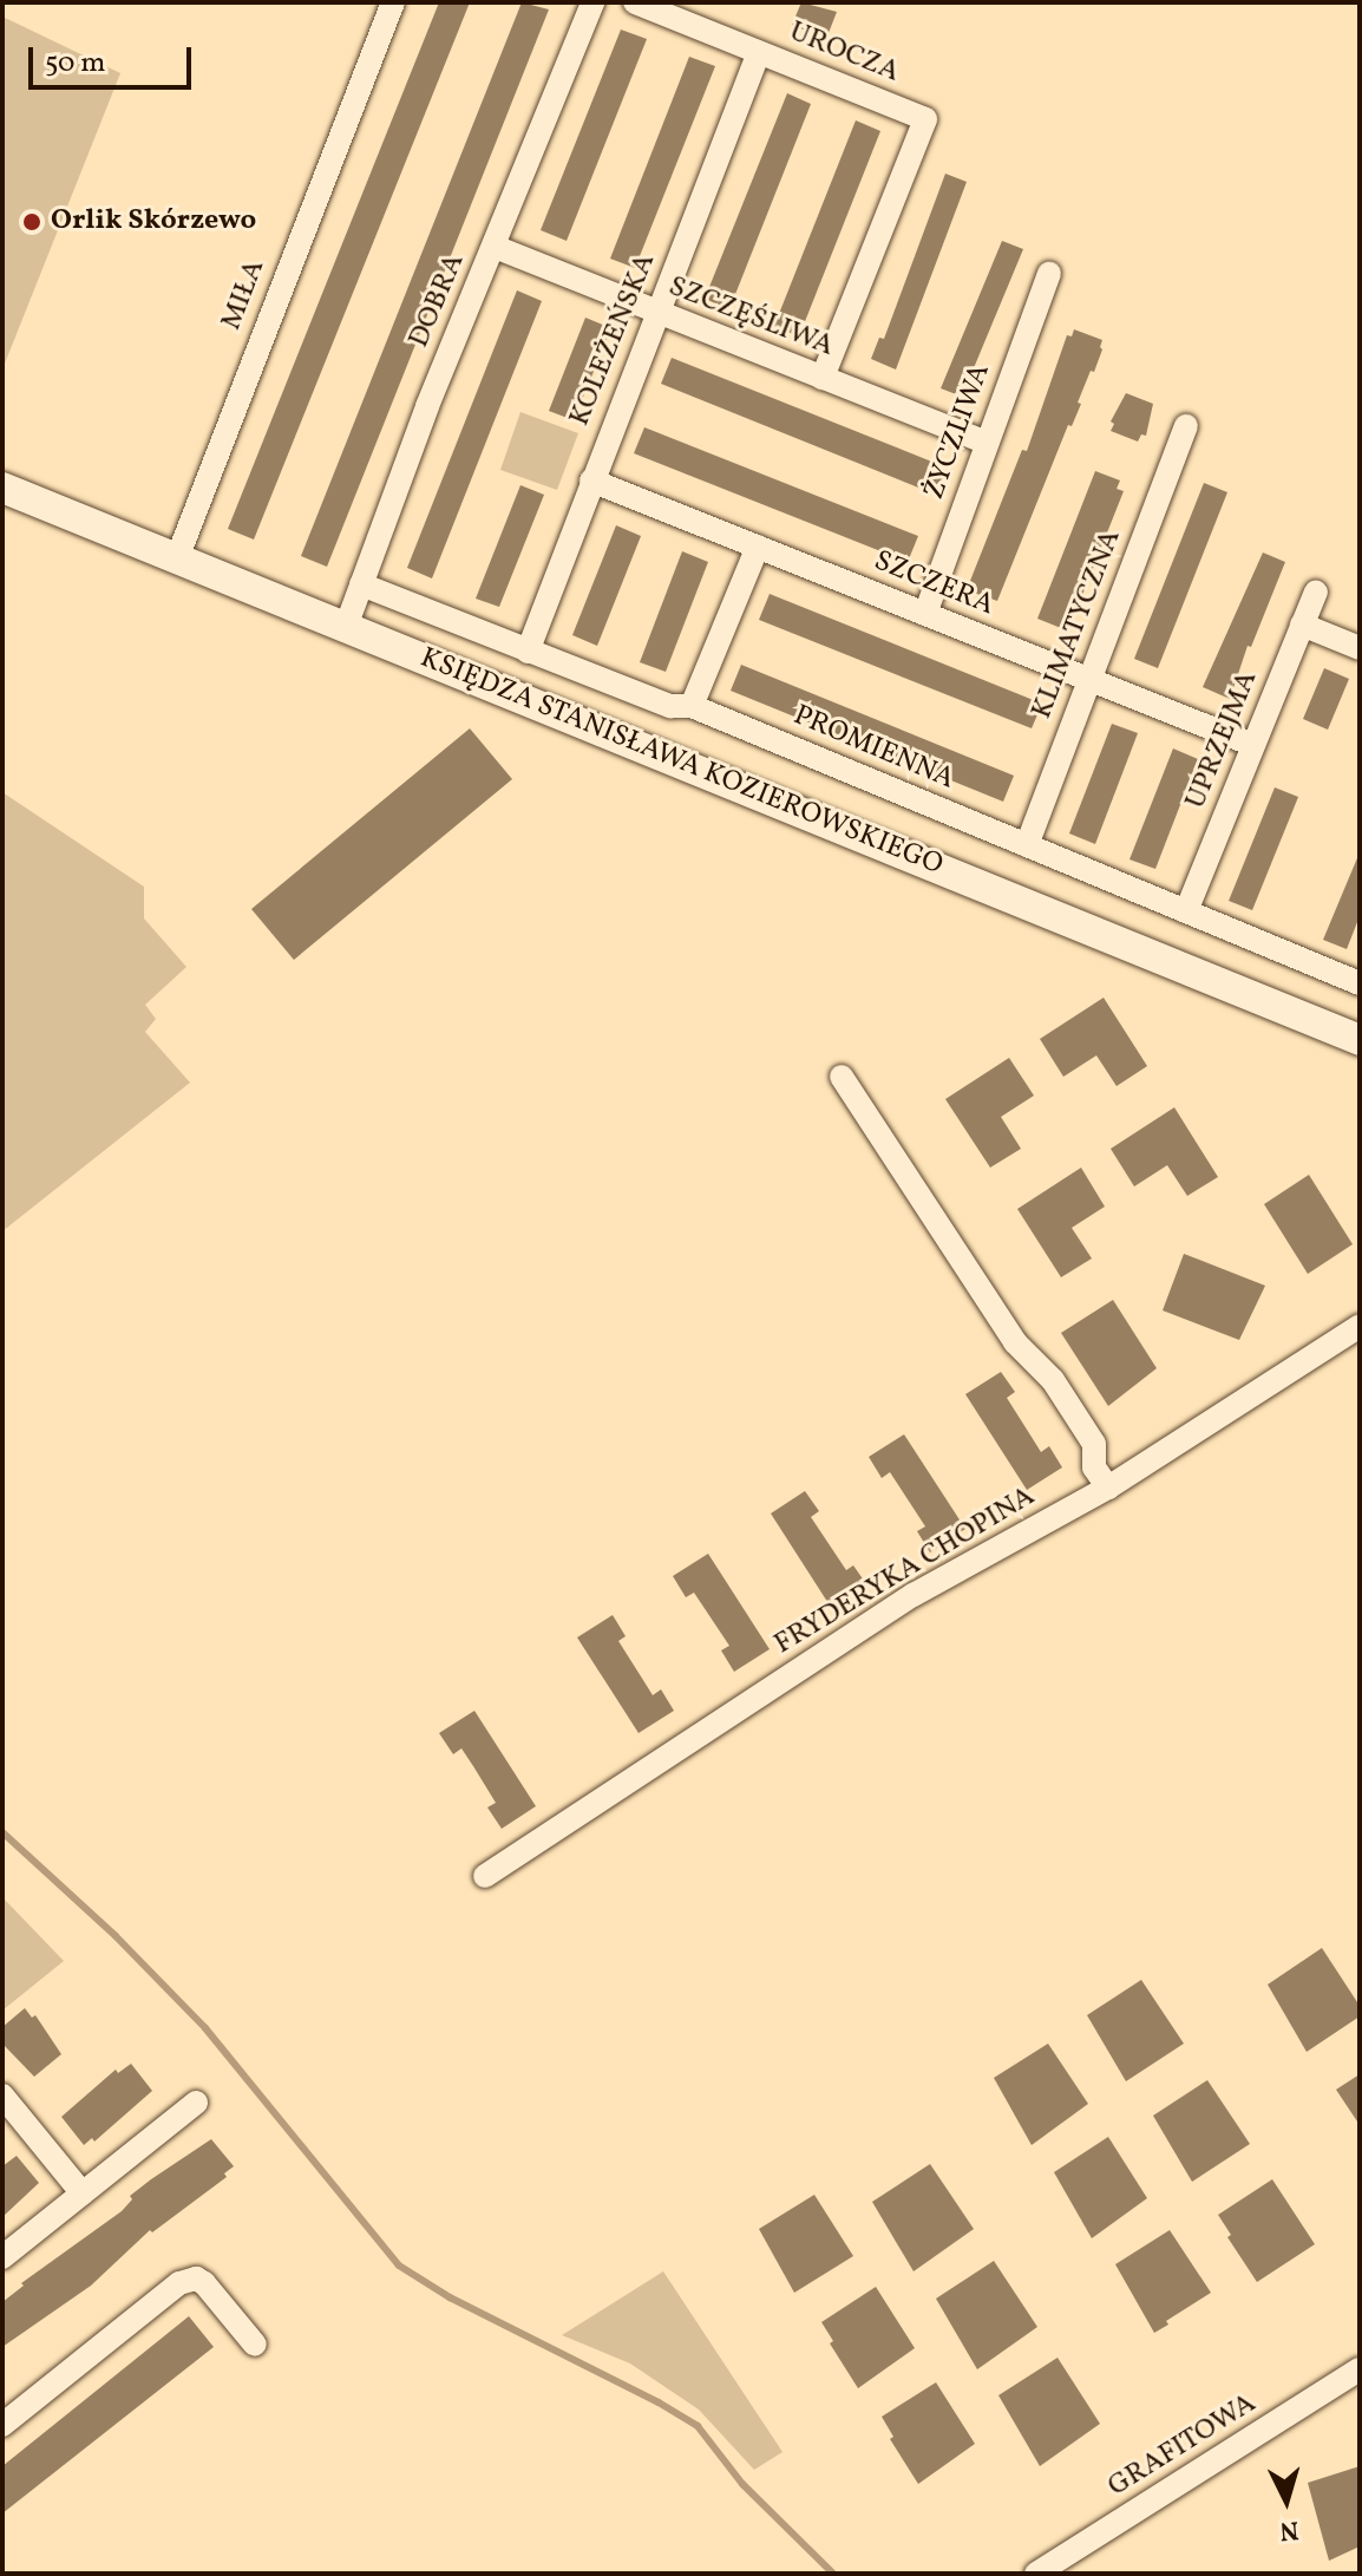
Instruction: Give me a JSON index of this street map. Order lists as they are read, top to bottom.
{
  "streets": {
    "street": [
      "UROCZA",
      "MIŁA",
      "DOBRA",
      "SZCZĘŚLIWA",
      "KOLEŻEŃSKA",
      "ŻYCZLIWA",
      "SZCZERA",
      "KLIMATYCZNA",
      "UPRZEJMA",
      "PROMIENNA",
      "KSIĘDZA STANISŁAWA KOZIEROWSKIEGO",
      "FRYDERYKA CHOPINA",
      "GRAFITOWA"
    ]
  },
  "crossings": [
    ["UROCZA", "SZCZĘŚLIWA"],
    ["UROCZA", "KOLEŻEŃSKA"],
    ["MIŁA", "KSIĘDZA STANISŁAWA KOZIEROWSKIEGO"],
    ["DOBRA", "SZCZĘŚLIWA"],
    ["DOBRA", "PROMIENNA"],
    ["DOBRA", "KSIĘDZA STANISŁAWA KOZIEROWSKIEGO"],
    ["SZCZĘŚLIWA", "KOLEŻEŃSKA"],
    ["SZCZĘŚLIWA", "ŻYCZLIWA"],
    ["KOLEŻEŃSKA", "SZCZERA"],
    ["KOLEŻEŃSKA", "PROMIENNA"],
    ["ŻYCZLIWA", "SZCZERA"],
    ["SZCZERA", "KLIMATYCZNA"],
    ["SZCZERA", "UPRZEJMA"],
    ["KLIMATYCZNA", "PROMIENNA"],
    ["UPRZEJMA", "PROMIENNA"]
  ],
  "places": ["Orlik Skórzewo"],
  "scale_bar": "50 m",
  "north": "bottom"
}
